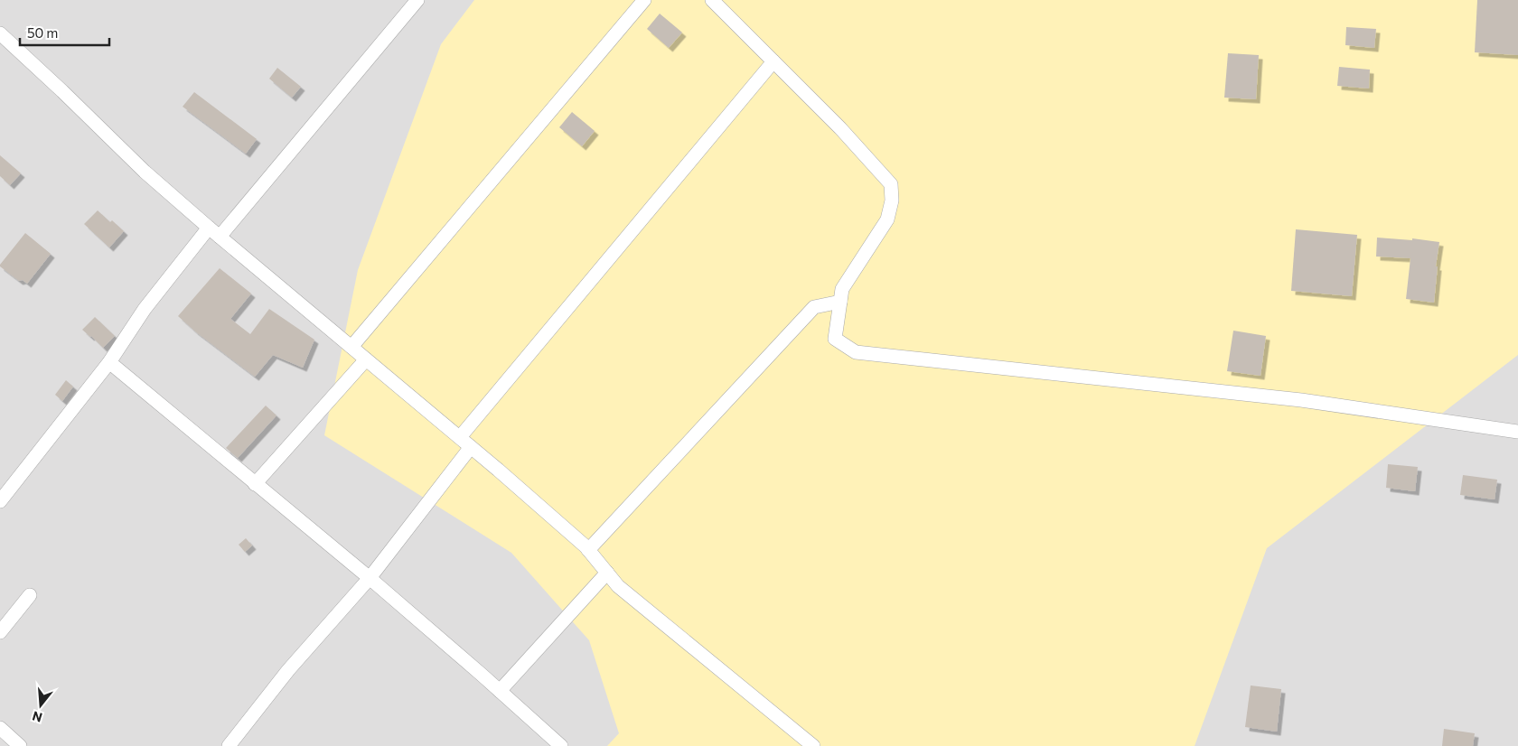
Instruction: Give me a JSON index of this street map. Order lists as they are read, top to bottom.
{
  "scale_bar": "50 m",
  "north": "bottom"
}
